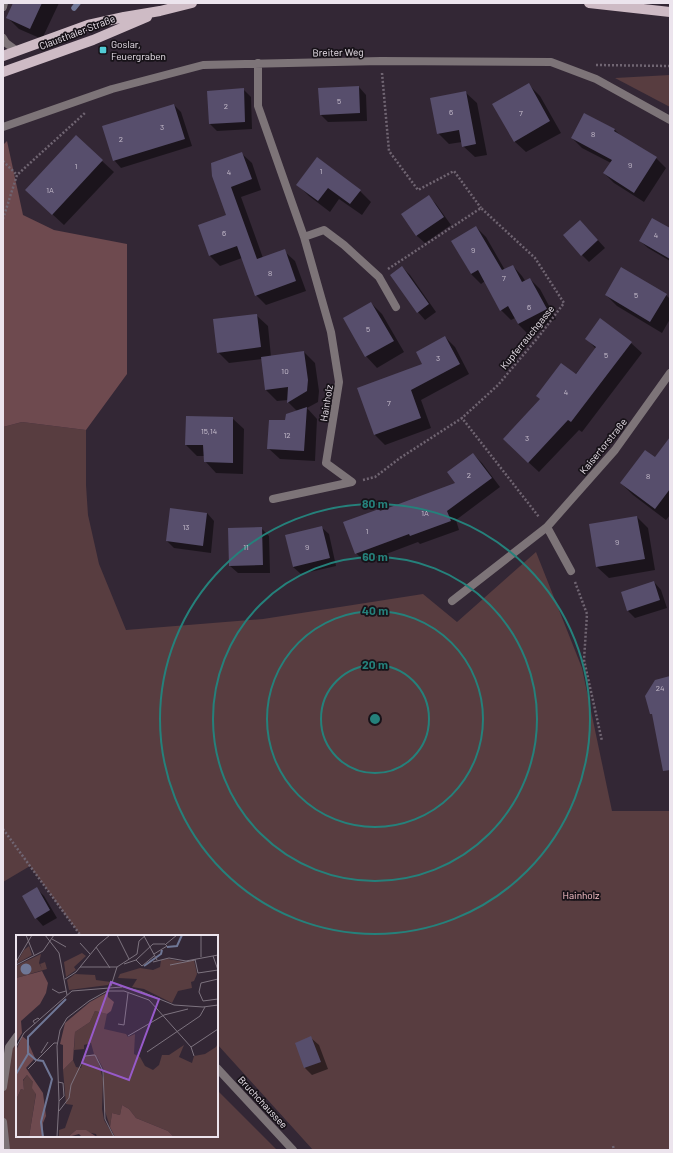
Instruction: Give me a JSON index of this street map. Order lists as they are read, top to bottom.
{
  "streets": {
    "main road": ["Clausthaler Straße"],
    "street": [
      "Breiter Weg",
      "Hainholz",
      "Kaisertorstraße",
      "Bruchchaussee"
    ],
    "path": ["Kupferrauchgasse"]
  },
  "crossings": [
    ["Breiter Weg", "Kupferrauchgasse"],
    ["Breiter Weg", "Hainholz"]
  ],
  "parks": ["Hainholz"],
  "places": {
    "transit": ["Goslar, Feuergraben"]
  },
  "house_numbers": [
    "5",
    "2",
    "6",
    "7",
    "3",
    "8",
    "2",
    "9",
    "1",
    "1",
    "4",
    "1A",
    "6",
    "4",
    "9",
    "8",
    "7",
    "5",
    "6",
    "5",
    "5",
    "3",
    "10",
    "4",
    "7",
    "15,14",
    "12",
    "3",
    "2",
    "8",
    "1A",
    "13",
    "1",
    "9",
    "11",
    "9",
    "24"
  ],
  "rings": [
    "80 m",
    "60 m",
    "40 m",
    "20 m"
  ]
}
